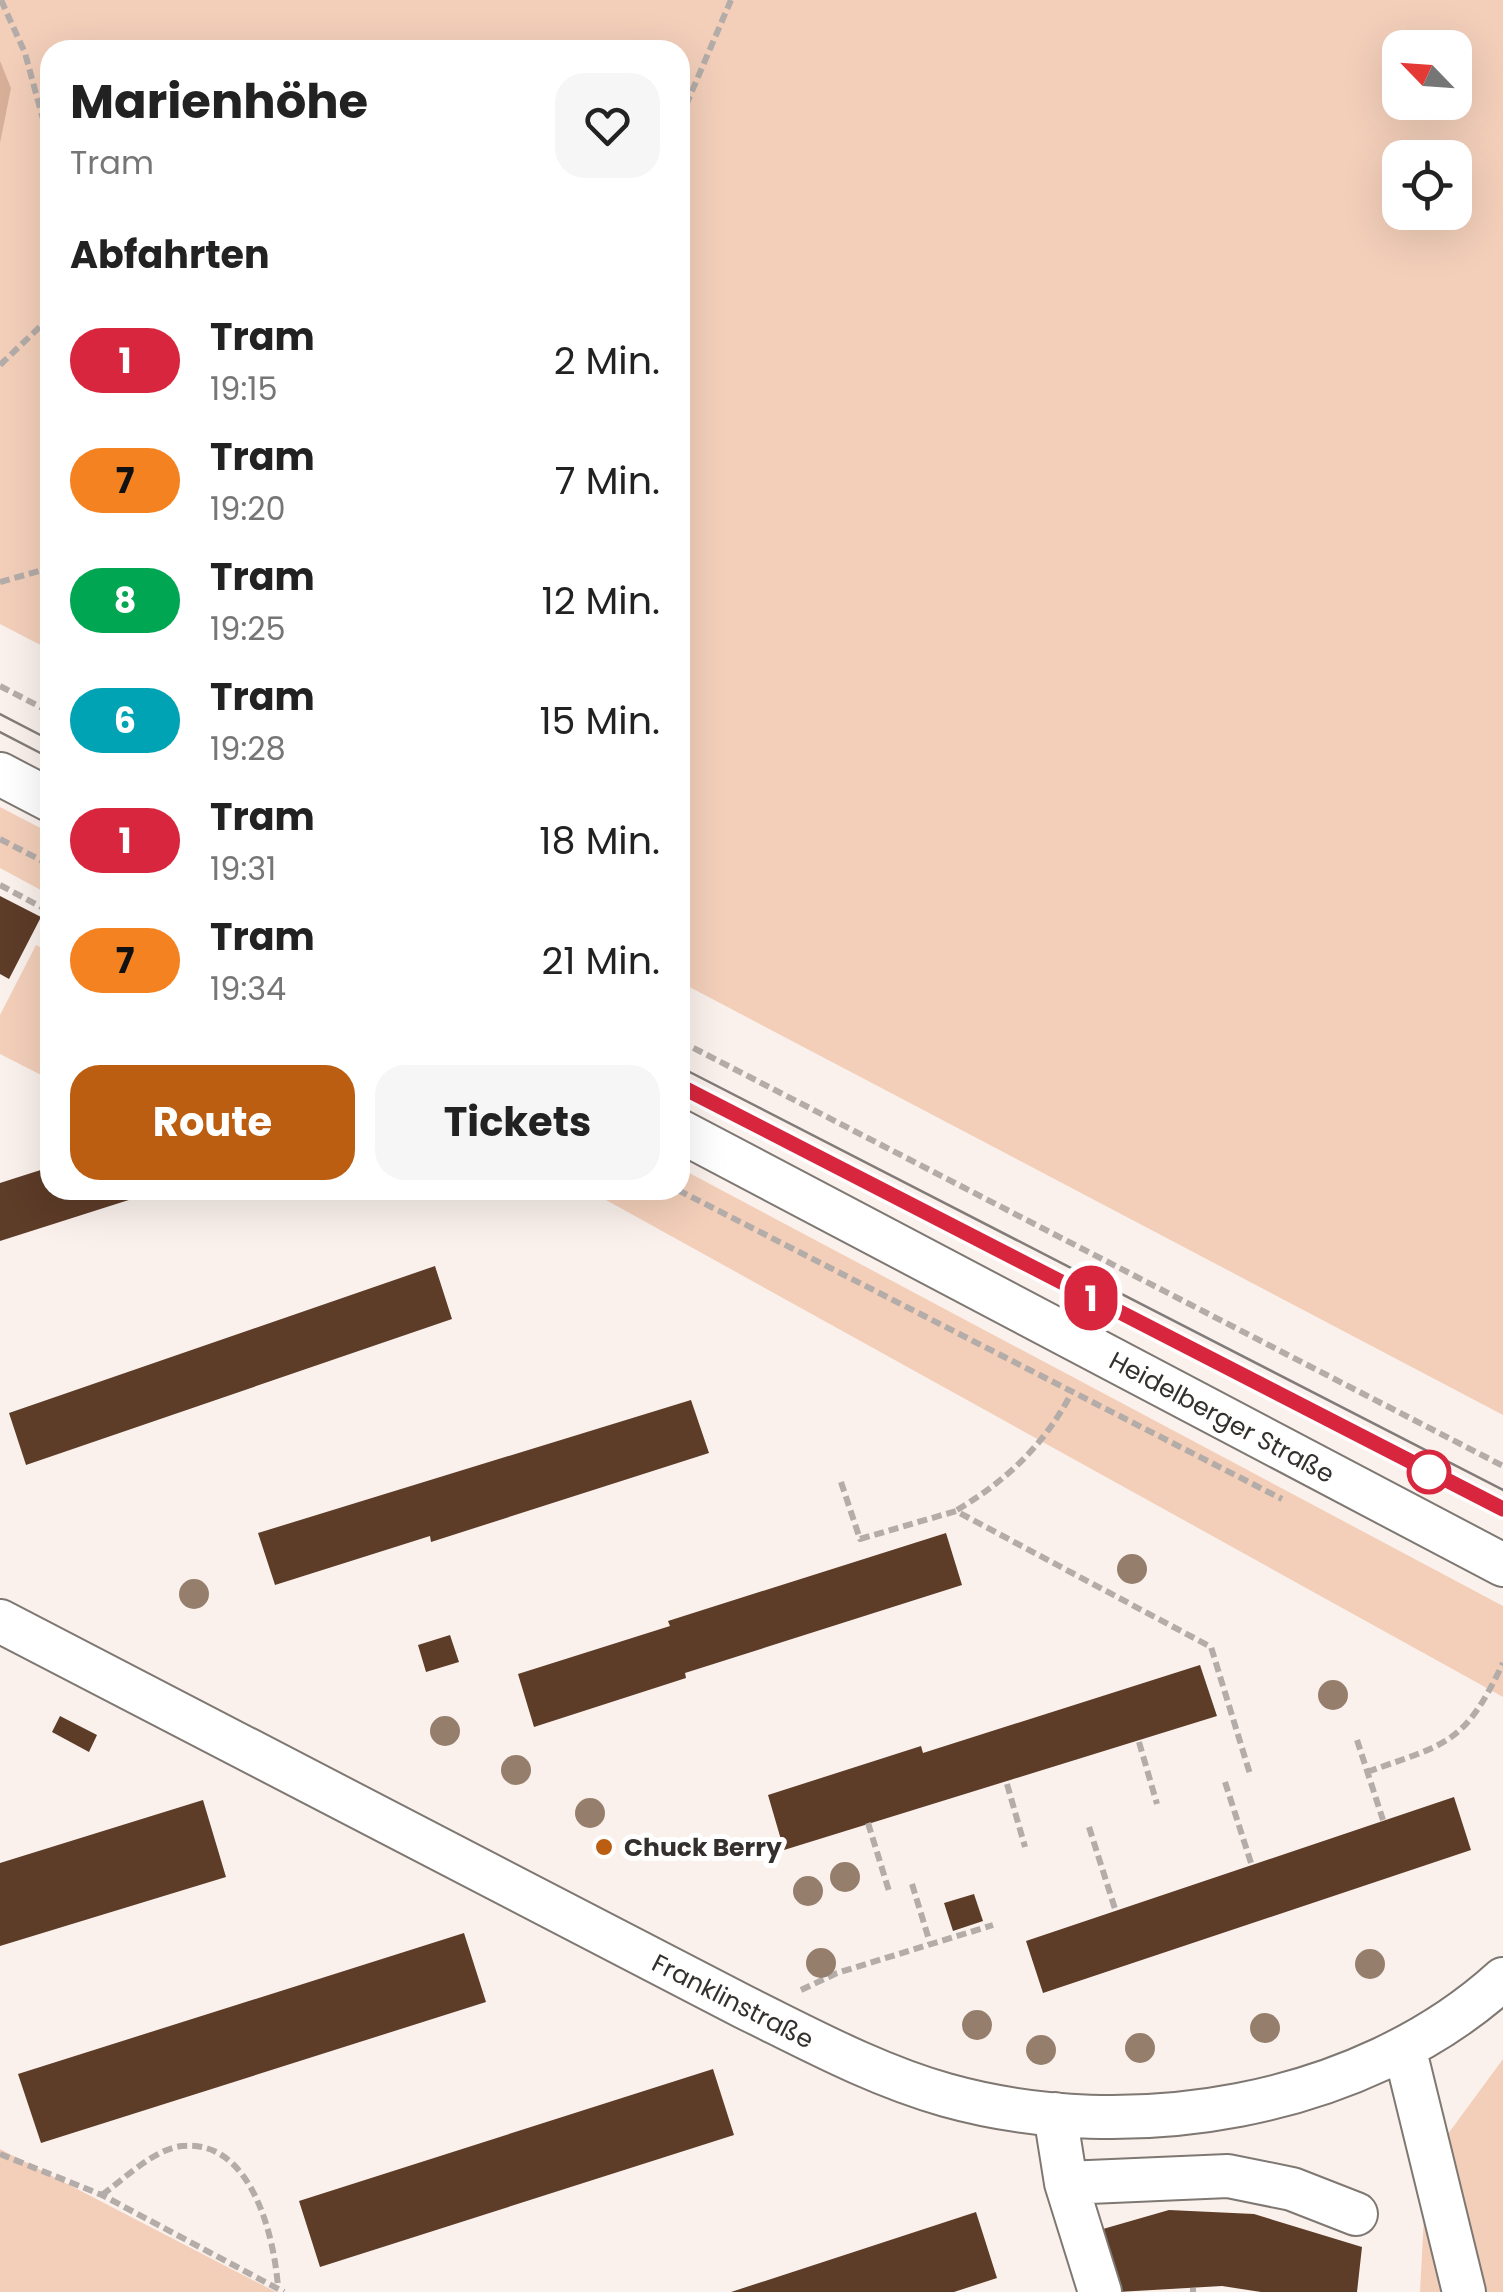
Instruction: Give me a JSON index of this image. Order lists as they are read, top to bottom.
{
  "streets": {
    "street": ["Heidelberger Straße", "Franklinstraße"]
  },
  "places": ["Chuck Berry"],
  "lines": ["tram line 1"],
  "north": "top left",
  "page": {
    "on_map": "1",
    "heading": [
      ["Marienhöhe", "Tram"],
      "Abfahrten"
    ],
    "list": [
      {
        "mark": "1",
        "name": "Tram",
        "note": "19:15",
        "value": "2 Min."
      },
      {
        "mark": "7",
        "name": "Tram",
        "note": "19:20",
        "value": "7 Min."
      },
      {
        "mark": "8",
        "name": "Tram",
        "note": "19:25",
        "value": "12 Min."
      },
      {
        "mark": "6",
        "name": "Tram",
        "note": "19:28",
        "value": "15 Min."
      },
      {
        "mark": "1",
        "name": "Tram",
        "note": "19:31",
        "value": "18 Min."
      },
      {
        "mark": "7",
        "name": "Tram",
        "note": "19:34",
        "value": "21 Min."
      }
    ],
    "buttons": ["Route", "Tickets"]
  }
}
